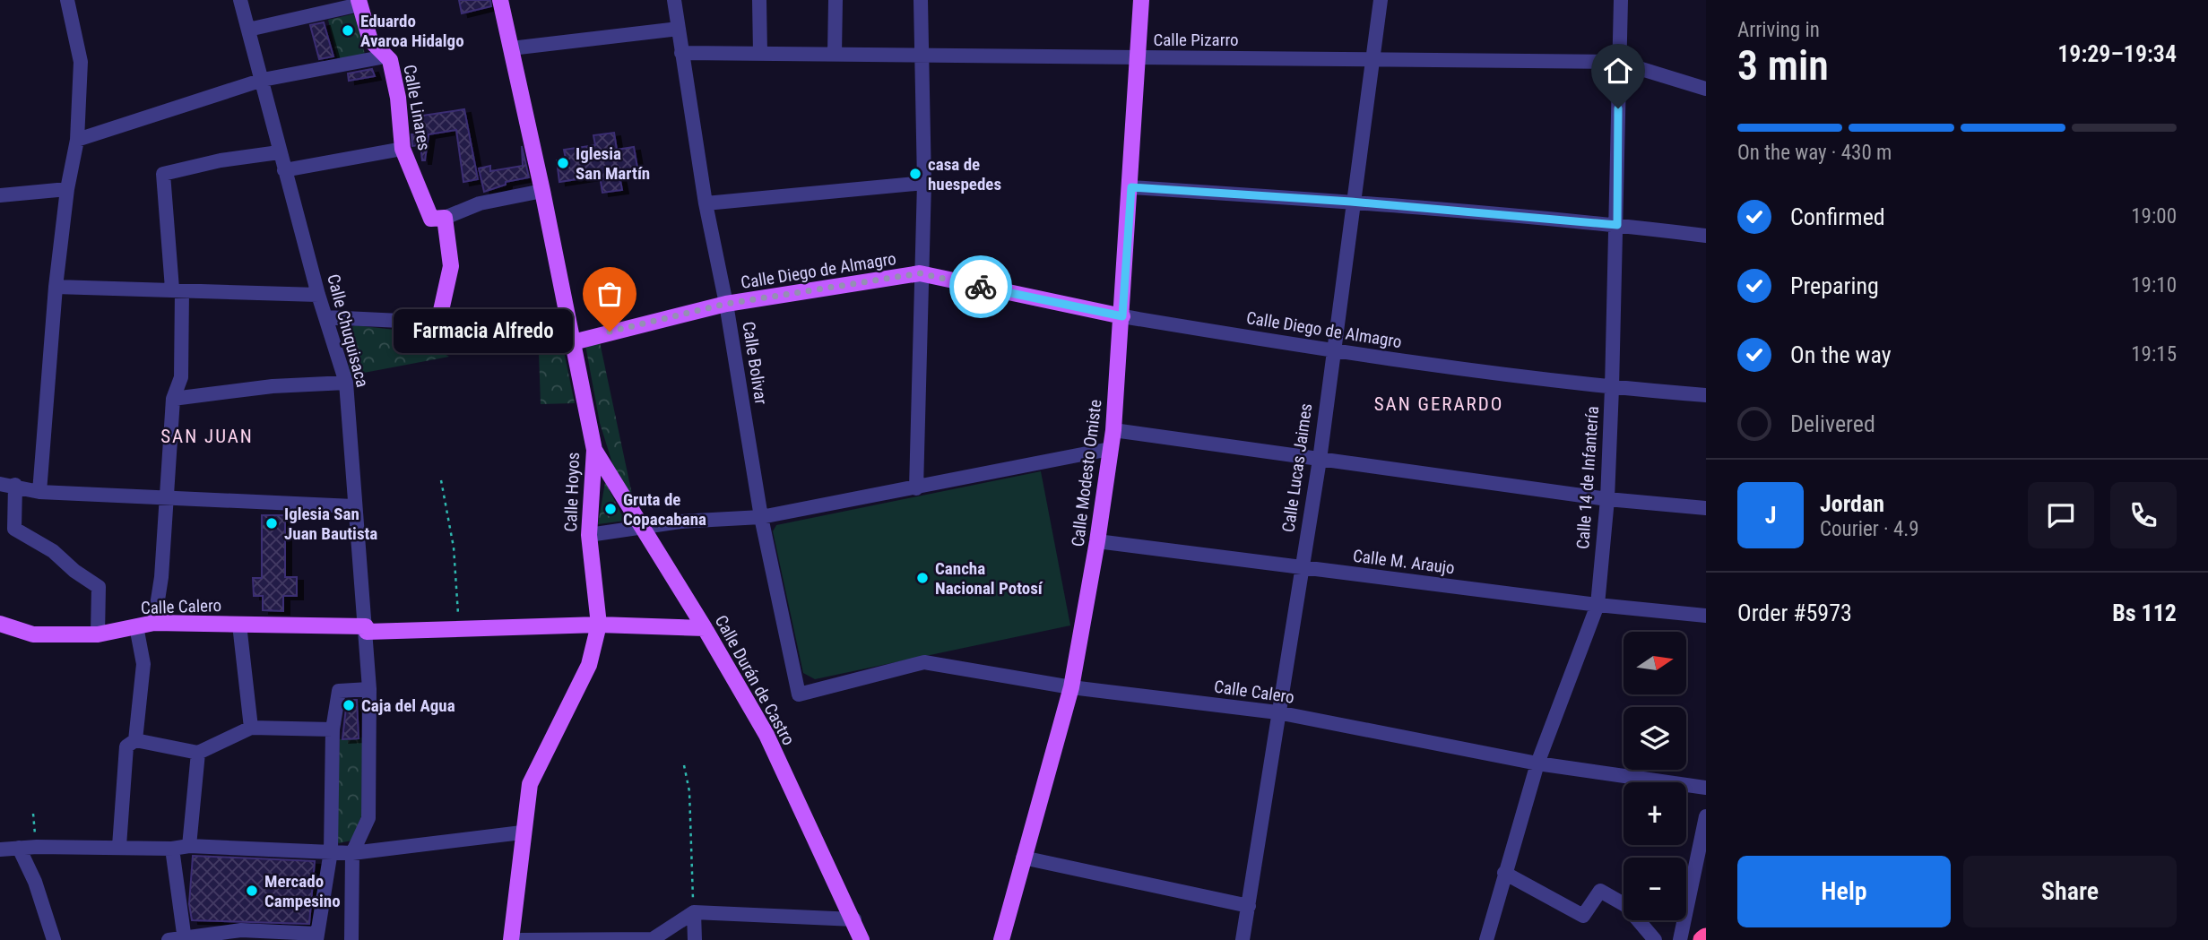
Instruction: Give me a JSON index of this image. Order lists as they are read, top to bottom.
{
  "streets": {
    "main road": [
      "Calle Linares",
      "Calle Diego de Almagro",
      "Calle Modesto Omiste",
      "Calle Hoyos",
      "Calle Calero",
      "Calle Durán de Castro"
    ],
    "street": [
      "Calle Pizarro",
      "Calle Chuquisaca",
      "Calle Bolivar",
      "Calle Lucas Jaimes",
      "Calle 14 de Infantería",
      "Calle M. Araujo"
    ]
  },
  "crossings": [
    ["Calle Pizarro", "Calle Bolivar"],
    ["Calle Pizarro", "Calle Lucas Jaimes"],
    ["Calle Pizarro", "Calle Modesto Omiste"],
    ["Calle Pizarro", "Calle 14 de Infantería"],
    ["Calle Diego de Almagro", "Calle Bolivar"],
    ["Calle Diego de Almagro", "Calle Lucas Jaimes"],
    ["Calle Diego de Almagro", "Calle Modesto Omiste"],
    ["Calle Diego de Almagro", "Calle 14 de Infantería"],
    ["Calle Diego de Almagro", "Calle Hoyos"],
    ["Calle Chuquisaca", "Calle Calero"],
    ["Calle Bolivar", "Calle Calero"],
    ["Calle Lucas Jaimes", "Calle M. Araujo"],
    ["Calle Lucas Jaimes", "Calle Calero"],
    ["Calle Modesto Omiste", "Calle M. Araujo"],
    ["Calle Modesto Omiste", "Calle Calero"],
    ["Calle 14 de Infantería", "Calle M. Araujo"],
    ["Calle 14 de Infantería", "Calle Calero"],
    ["Calle Hoyos", "Calle Calero"],
    ["Calle Hoyos", "Calle Durán de Castro"],
    ["Calle Calero", "Calle Durán de Castro"]
  ],
  "districts": ["SAN GERARDO", "SAN JUAN"],
  "places": [
    "Eduardo Avaroa Hidalgo",
    "Iglesia San Martín",
    "casa de huespedes",
    "Farmacia Alfredo",
    "Gruta de Copacabana",
    "Iglesia San Juan Bautista",
    "Cancha Nacional Potosí",
    "Caja del Agua",
    "Mercado Campesino"
  ],
  "north": "right",
  "page": {
    "heading": ["3 min", "Arriving in", "19:29–19:34"],
    "panel": [
      "Jordan",
      "Courier · 4.9",
      "Order #5973",
      "Bs 112"
    ],
    "bar": "On the way · 430 m",
    "list": [
      ["Confirmed", "19:00"],
      ["Preparing", "19:10"],
      ["On the way", "19:15"],
      "Delivered"
    ],
    "bubble": "Farmacia Alfredo",
    "round": "J",
    "map_buttons": ["+", "−"],
    "buttons": ["Help", "Share"]
  }
}
